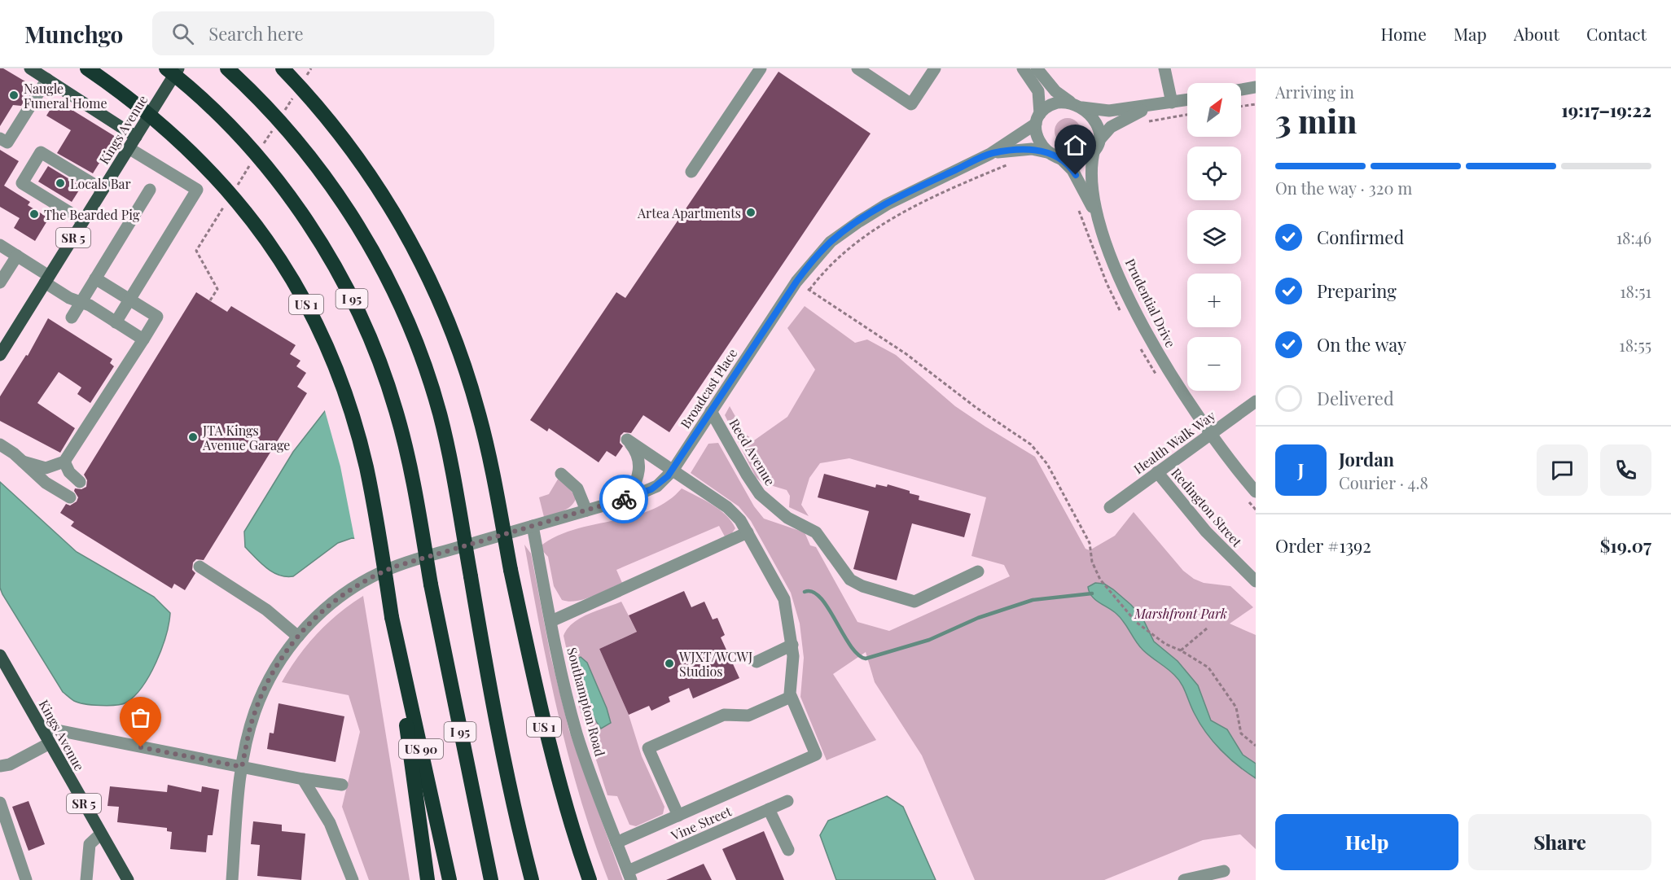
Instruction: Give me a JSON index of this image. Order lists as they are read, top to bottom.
{
  "streets": {
    "highway": ["I 95", "US 1", "US 90"],
    "main road": ["Kings Avenue", "SR 5"],
    "street": [
      "Prudential Drive",
      "Broadcast Place",
      "Health Walk Way",
      "Reed Avenue",
      "Redington Street",
      "Southampton Road",
      "Vine Street"
    ]
  },
  "crossings": [
    ["Prudential Drive", "Broadcast Place"],
    ["Prudential Drive", "Health Walk Way"],
    ["US 1", "US 90"],
    ["Broadcast Place", "Reed Avenue"],
    ["Broadcast Place", "Southampton Road"],
    ["Health Walk Way", "Redington Street"],
    ["Southampton Road", "Vine Street"]
  ],
  "parks": ["Marshfront Park"],
  "places": [
    "Naugle Funeral Home",
    "Locals Bar",
    "Artea Apartments",
    "The Bearded Pig",
    "JTA Kings Avenue Garage",
    "WJXT/WCWJ Studios"
  ],
  "north": "top right",
  "page": {
    "header": "Munchgo",
    "search": "Search here",
    "nav": [
      "Home",
      "Map",
      "About",
      "Contact"
    ],
    "heading": ["3 min", "Arriving in", "19:17–19:22"],
    "panel": [
      "Jordan",
      "Courier · 4.8",
      "Order #1392",
      "$19.07"
    ],
    "map_buttons": ["+", "−"],
    "bar": "On the way · 320 m",
    "list": [
      ["Confirmed", "18:46"],
      ["Preparing", "18:51"],
      ["On the way", "18:55"],
      "Delivered"
    ],
    "round": "J",
    "buttons": ["Help", "Share"]
  }
}
